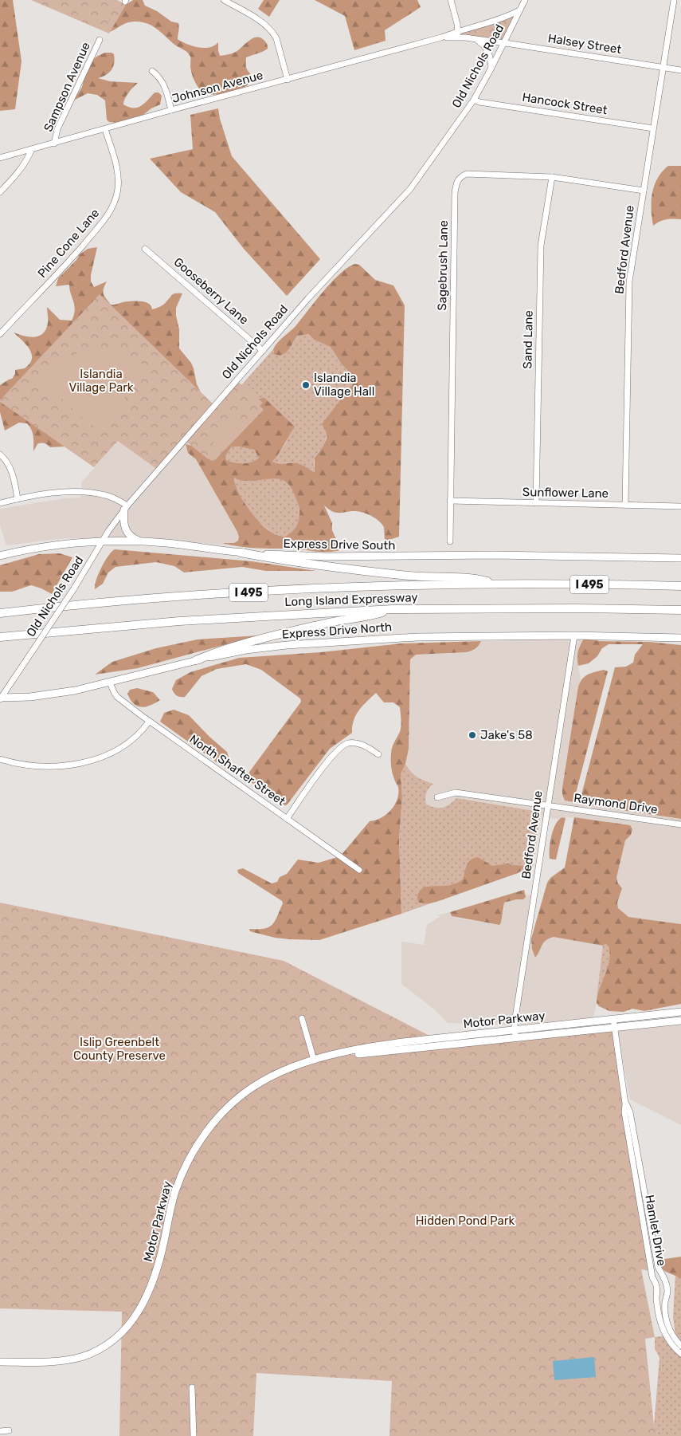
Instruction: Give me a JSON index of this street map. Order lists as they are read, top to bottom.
{
  "streets": {
    "highway": ["I 495", "Long Island Expressway"],
    "main road": ["Express Drive South", "Express Drive North", "Motor Parkway"],
    "street": [
      "Halsey Street",
      "Old Nichols Road",
      "Sampson Avenue",
      "Johnson Avenue",
      "Hancock Street",
      "Pine Cone Lane",
      "Bedford Avenue",
      "Sagebrush Lane",
      "Gooseberry Lane",
      "Sand Lane",
      "Sunflower Lane",
      "North Shafter Street",
      "Raymond Drive",
      "Hamlet Drive"
    ]
  },
  "crossings": [
    ["Halsey Street", "Old Nichols Road"],
    ["Halsey Street", "Bedford Avenue"],
    ["Old Nichols Road", "Johnson Avenue"],
    ["Old Nichols Road", "Hancock Street"],
    ["Old Nichols Road", "Gooseberry Lane"],
    ["Old Nichols Road", "Express Drive South"],
    ["Old Nichols Road", "Express Drive North"],
    ["Sampson Avenue", "Johnson Avenue"],
    ["Johnson Avenue", "Pine Cone Lane"],
    ["Hancock Street", "Bedford Avenue"],
    ["Bedford Avenue", "Sagebrush Lane"],
    ["Bedford Avenue", "Sunflower Lane"],
    ["Bedford Avenue", "Express Drive North"],
    ["Bedford Avenue", "Raymond Drive"],
    ["Bedford Avenue", "Motor Parkway"],
    ["Sagebrush Lane", "Sand Lane"],
    ["Sagebrush Lane", "Sunflower Lane"],
    ["Sand Lane", "Sunflower Lane"],
    ["Express Drive North", "North Shafter Street"],
    ["Motor Parkway", "Hamlet Drive"]
  ],
  "parks": ["Islandia Village Park", "Islip Greenbelt County Preserve", "Hidden Pond Park"],
  "places": ["Islandia Village Hall", "Jake's 58"]
}
